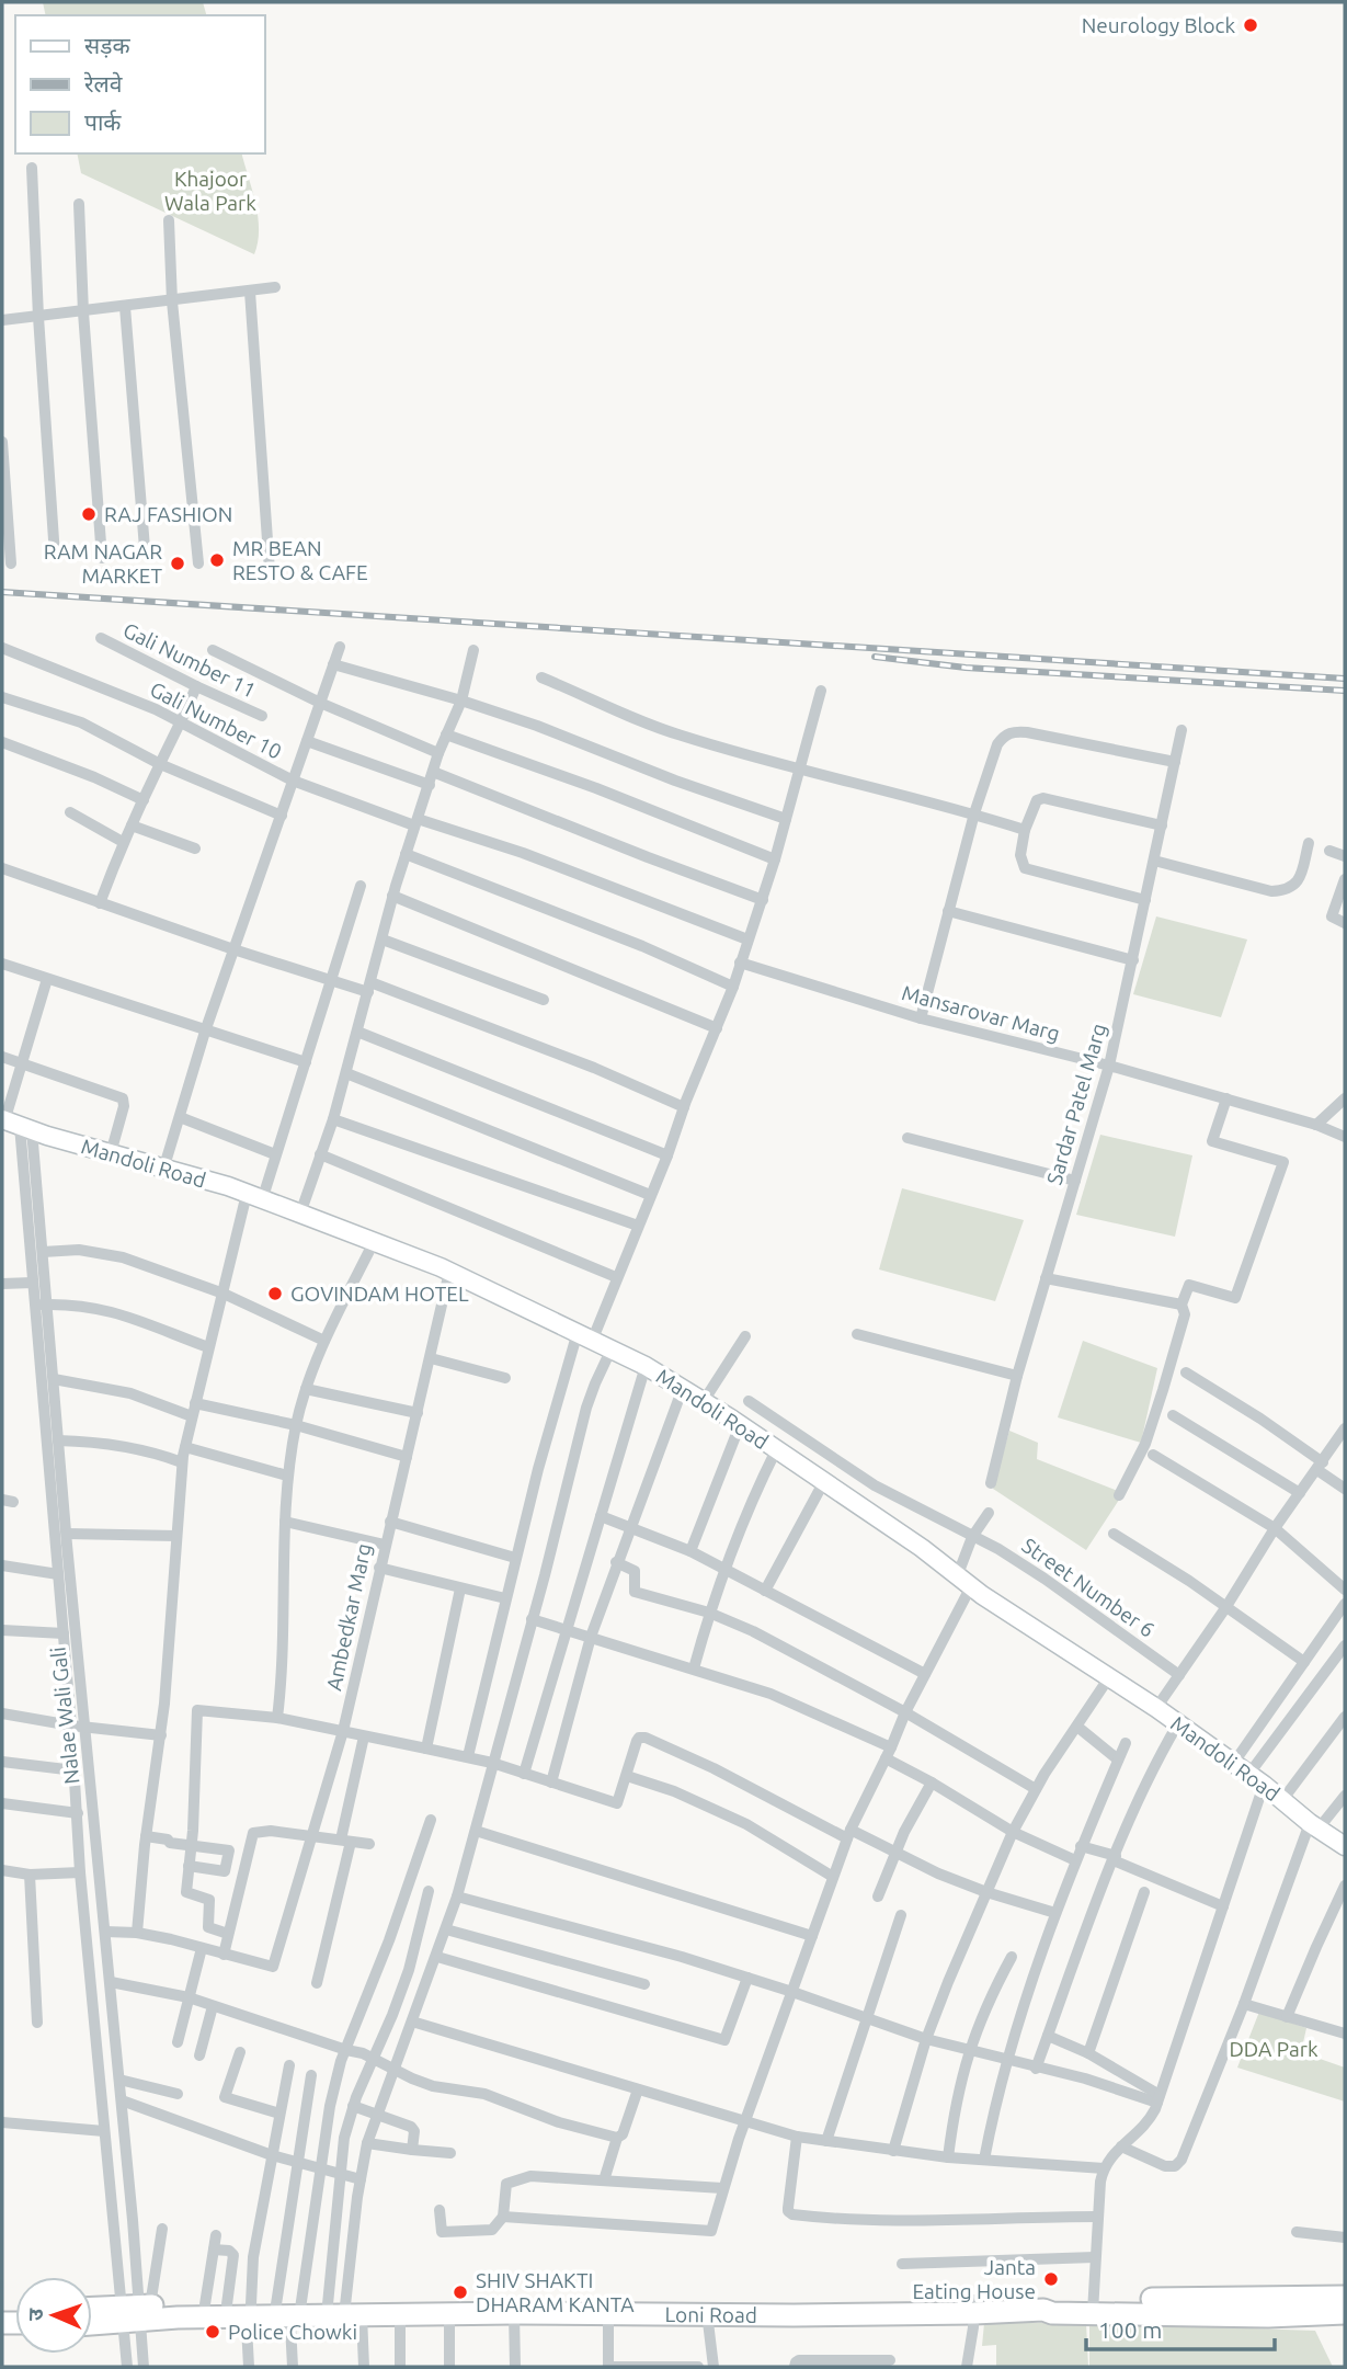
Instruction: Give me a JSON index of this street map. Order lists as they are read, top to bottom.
{
  "streets": {
    "highway": ["Loni Road"],
    "street": [
      "Gali Number 11",
      "Gali Number 10",
      "Mansarovar Marg",
      "Sardar Patel Marg",
      "Mandoli Road",
      "Street Number 6",
      "Ambedkar Marg",
      "Nalae Wali Gali"
    ]
  },
  "crossings": [
    ["Mansarovar Marg", "Sardar Patel Marg"],
    ["Mandoli Road", "Ambedkar Marg"],
    ["Mandoli Road", "Nalae Wali Gali"],
    ["Nalae Wali Gali", "Loni Road"]
  ],
  "parks": ["Khajoor Wala Park", "DDA Park"],
  "places": [
    "Neurology Block",
    "RAJ FASHION",
    "MR BEAN RESTO & CAFE",
    "RAM NAGAR MARKET",
    "GOVINDAM HOTEL",
    "Janta Eating House",
    "SHIV SHAKTI DHARAM KANTA",
    "Police Chowki"
  ],
  "legend": ["सड़क", "रेलवे", "पार्क"],
  "scale_bar": "100 m",
  "north": "left"
}
